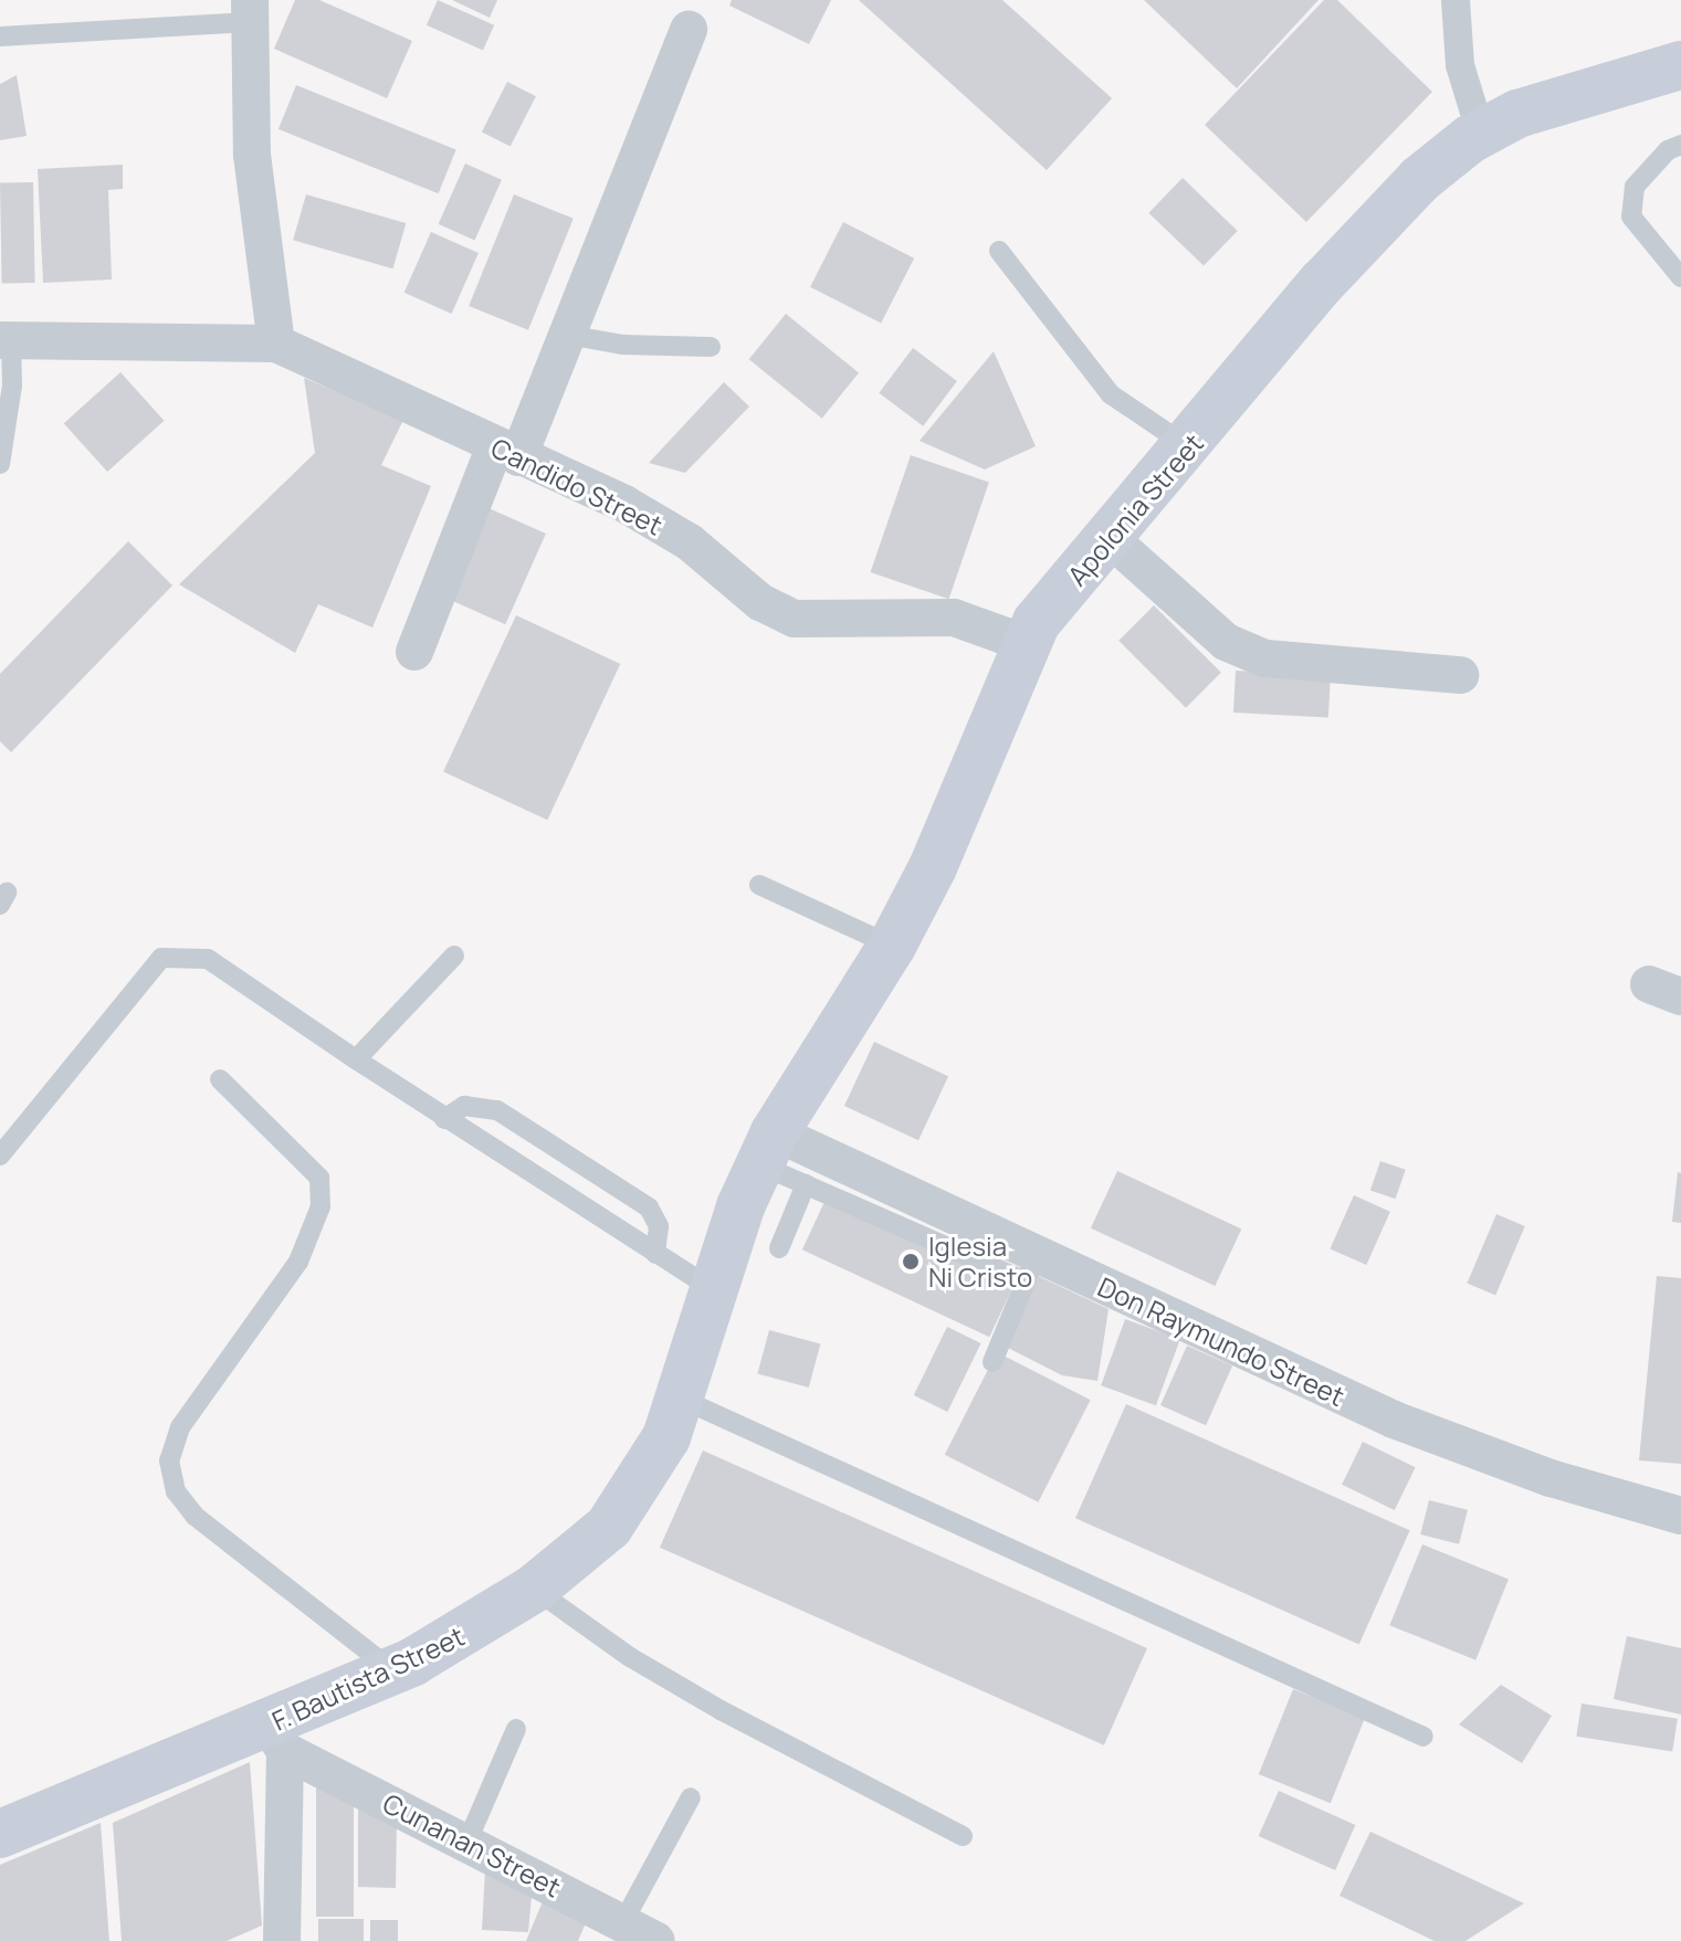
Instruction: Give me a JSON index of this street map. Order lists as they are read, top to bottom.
{
  "streets": {
    "main road": ["Apolonia Street", "F. Bautista Street"],
    "street": ["Candido Street", "Don Raymundo Street", "Cunanan Street"]
  },
  "crossings": [
    ["Candido Street", "Apolonia Street"],
    ["Apolonia Street", "Don Raymundo Street"],
    ["Apolonia Street", "F. Bautista Street"],
    ["Don Raymundo Street", "F. Bautista Street"],
    ["F. Bautista Street", "Cunanan Street"]
  ],
  "places": ["Iglesia Ni Cristo"]
}
